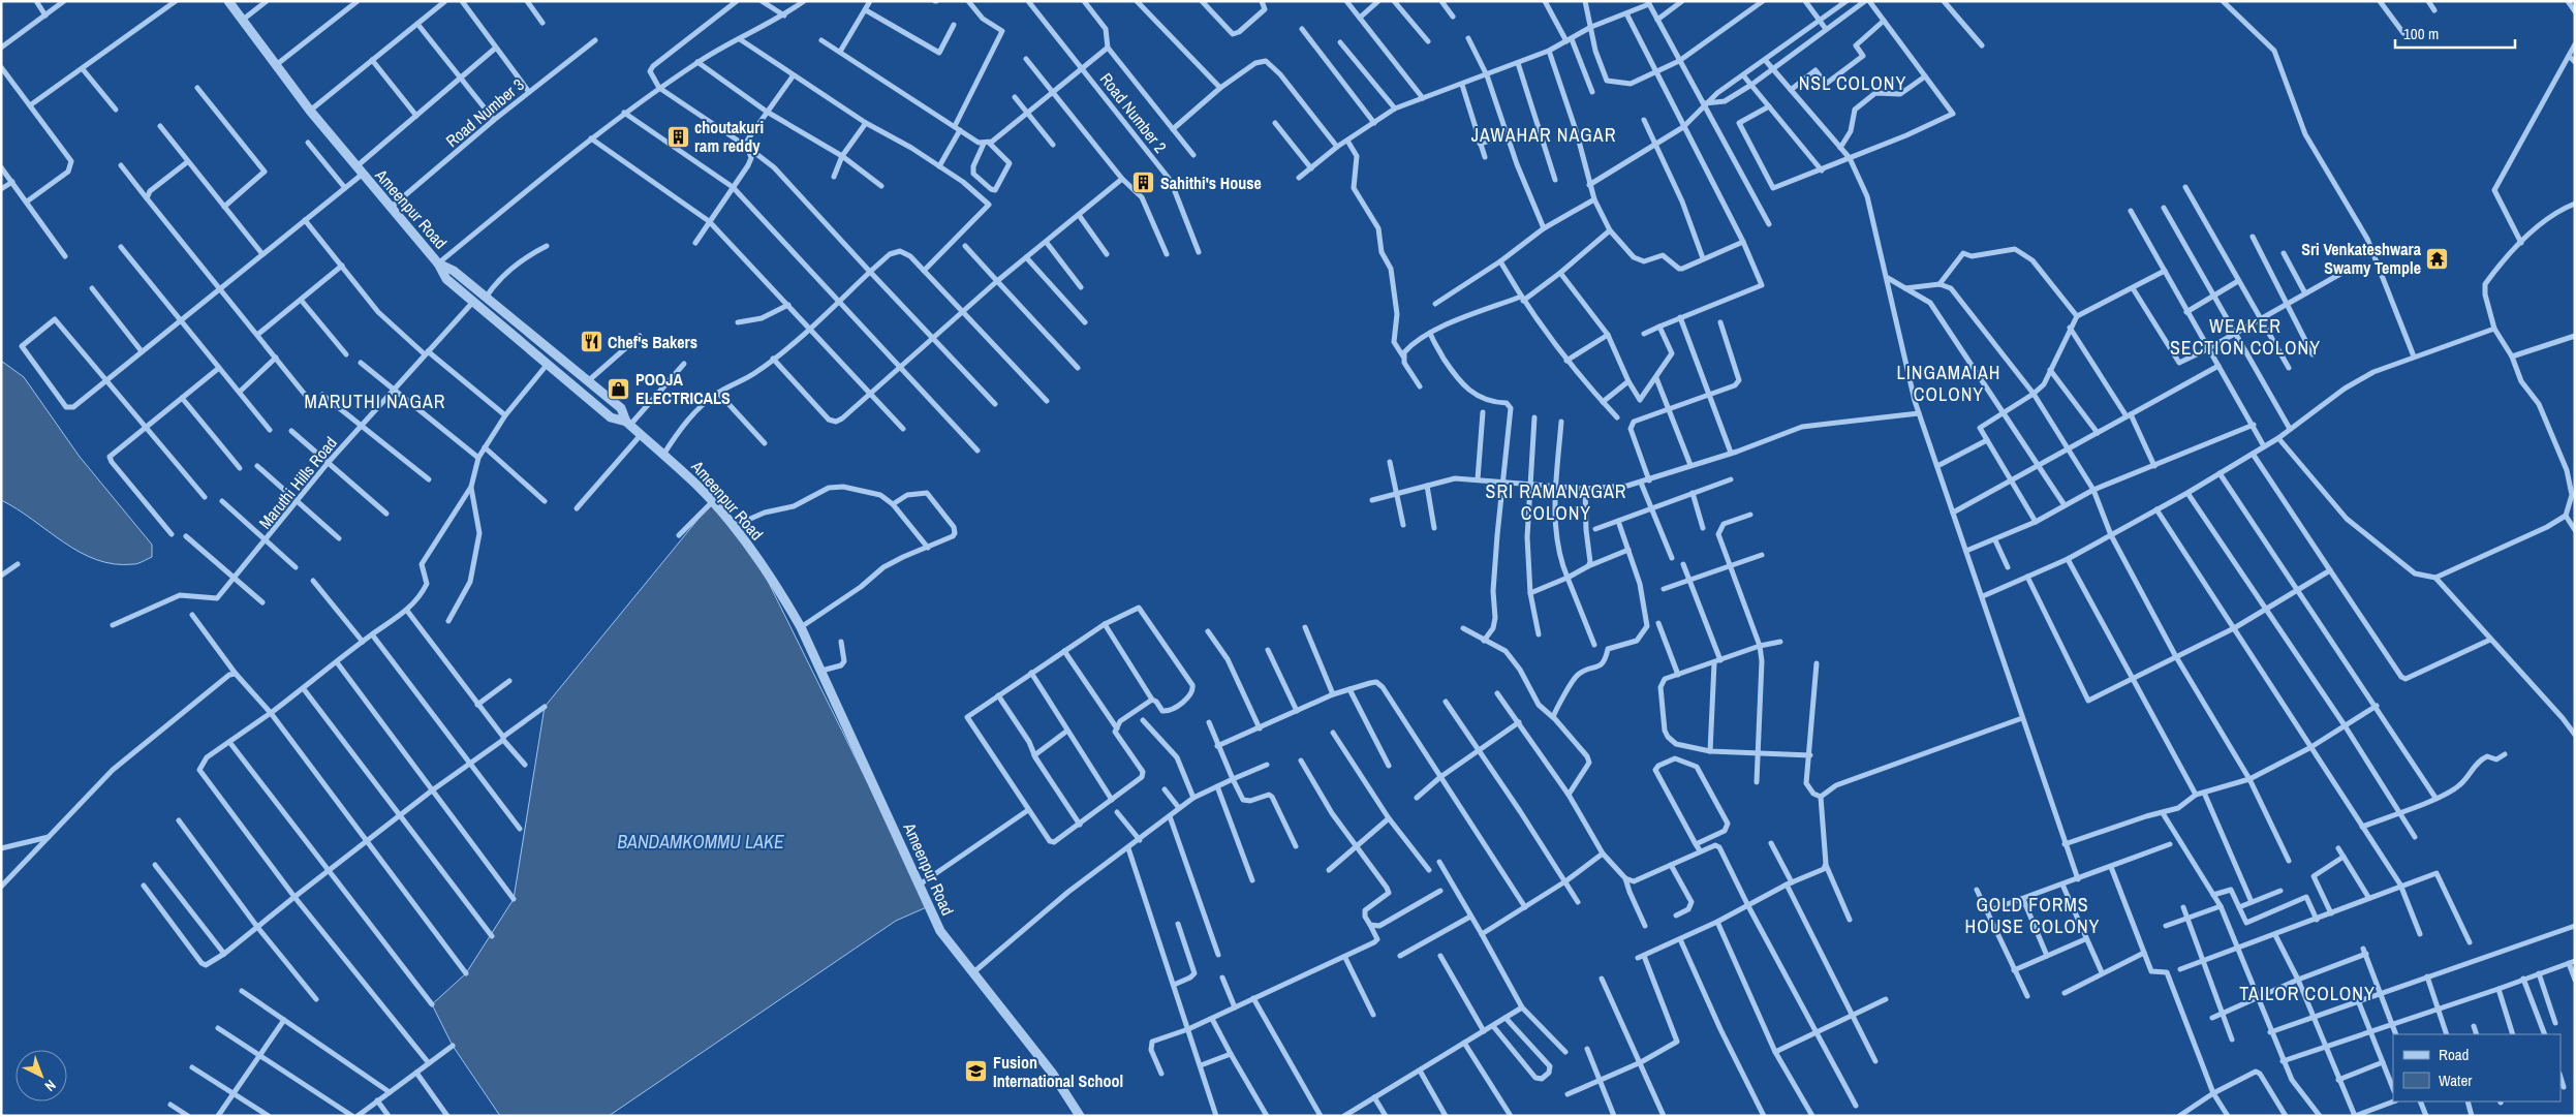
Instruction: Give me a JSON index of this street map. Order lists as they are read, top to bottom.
{
  "streets": {
    "street": [
      "Road Number 3",
      "Road Number 2",
      "Ameenpur Road",
      "Maruthi Hills Road"
    ]
  },
  "crossings": [
    ["Road Number 3", "Ameenpur Road"]
  ],
  "districts": [
    "NSL COLONY",
    "JAWAHAR NAGAR",
    "WEAKER SECTION COLONY",
    "LINGAMAIAH COLONY",
    "MARUTHI NAGAR",
    "SRI RAMANAGAR COLONY",
    "GOLD FORMS HOUSE COLONY",
    "TAILOR COLONY"
  ],
  "water": ["BANDAMKOMMU LAKE"],
  "places": {
    "building": ["choutakuri ram reddy", "Sahithi's House"],
    "temple": ["Sri Venkateshwara Swamy Temple"],
    "restaurant": ["Chef's Bakers"],
    "shop": ["POOJA ELECTRICALS"],
    "school or university": ["Fusion International School"]
  },
  "legend": ["Road", "Water"],
  "scale_bar": "100 m",
  "north": "bottom right"
}
